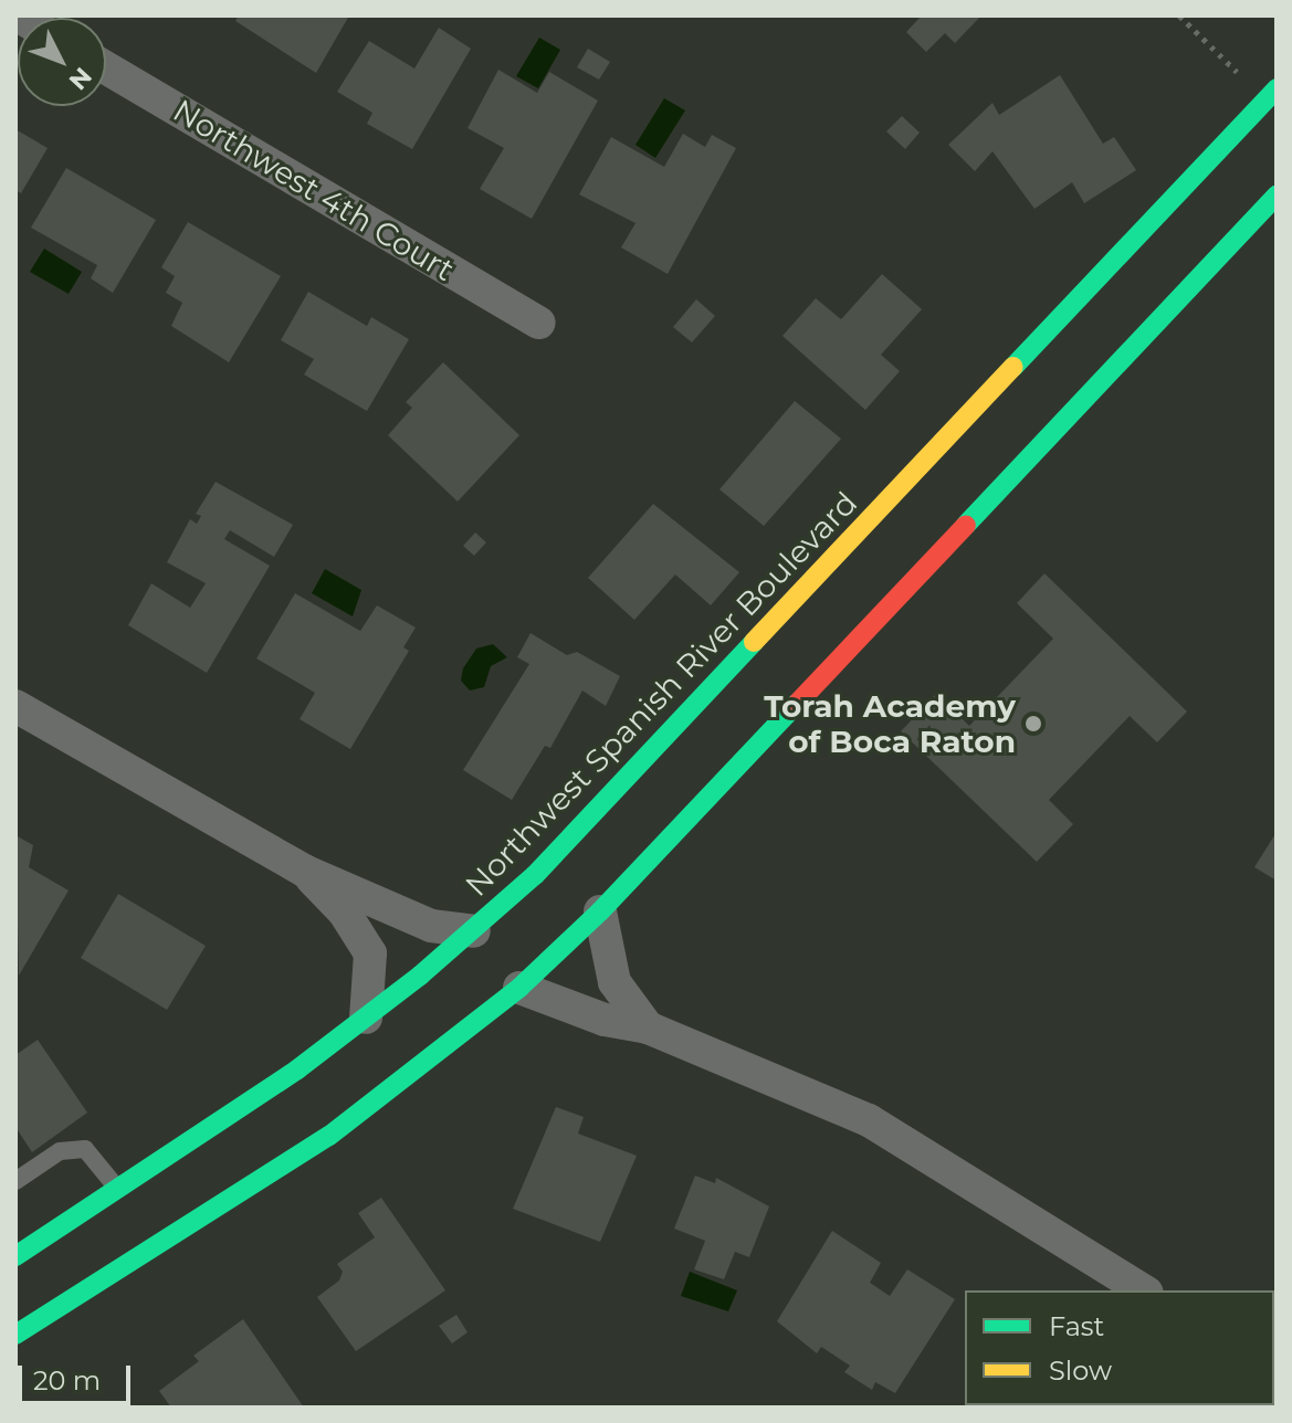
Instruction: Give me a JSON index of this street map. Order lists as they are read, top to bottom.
{
  "streets": {
    "main road": ["Northwest Spanish River Boulevard"],
    "street": ["Northwest 4th Court"]
  },
  "places": ["Torah Academy of Boca Raton"],
  "legend": ["Fast", "Slow"],
  "scale_bar": "20 m",
  "north": "bottom right"
}
